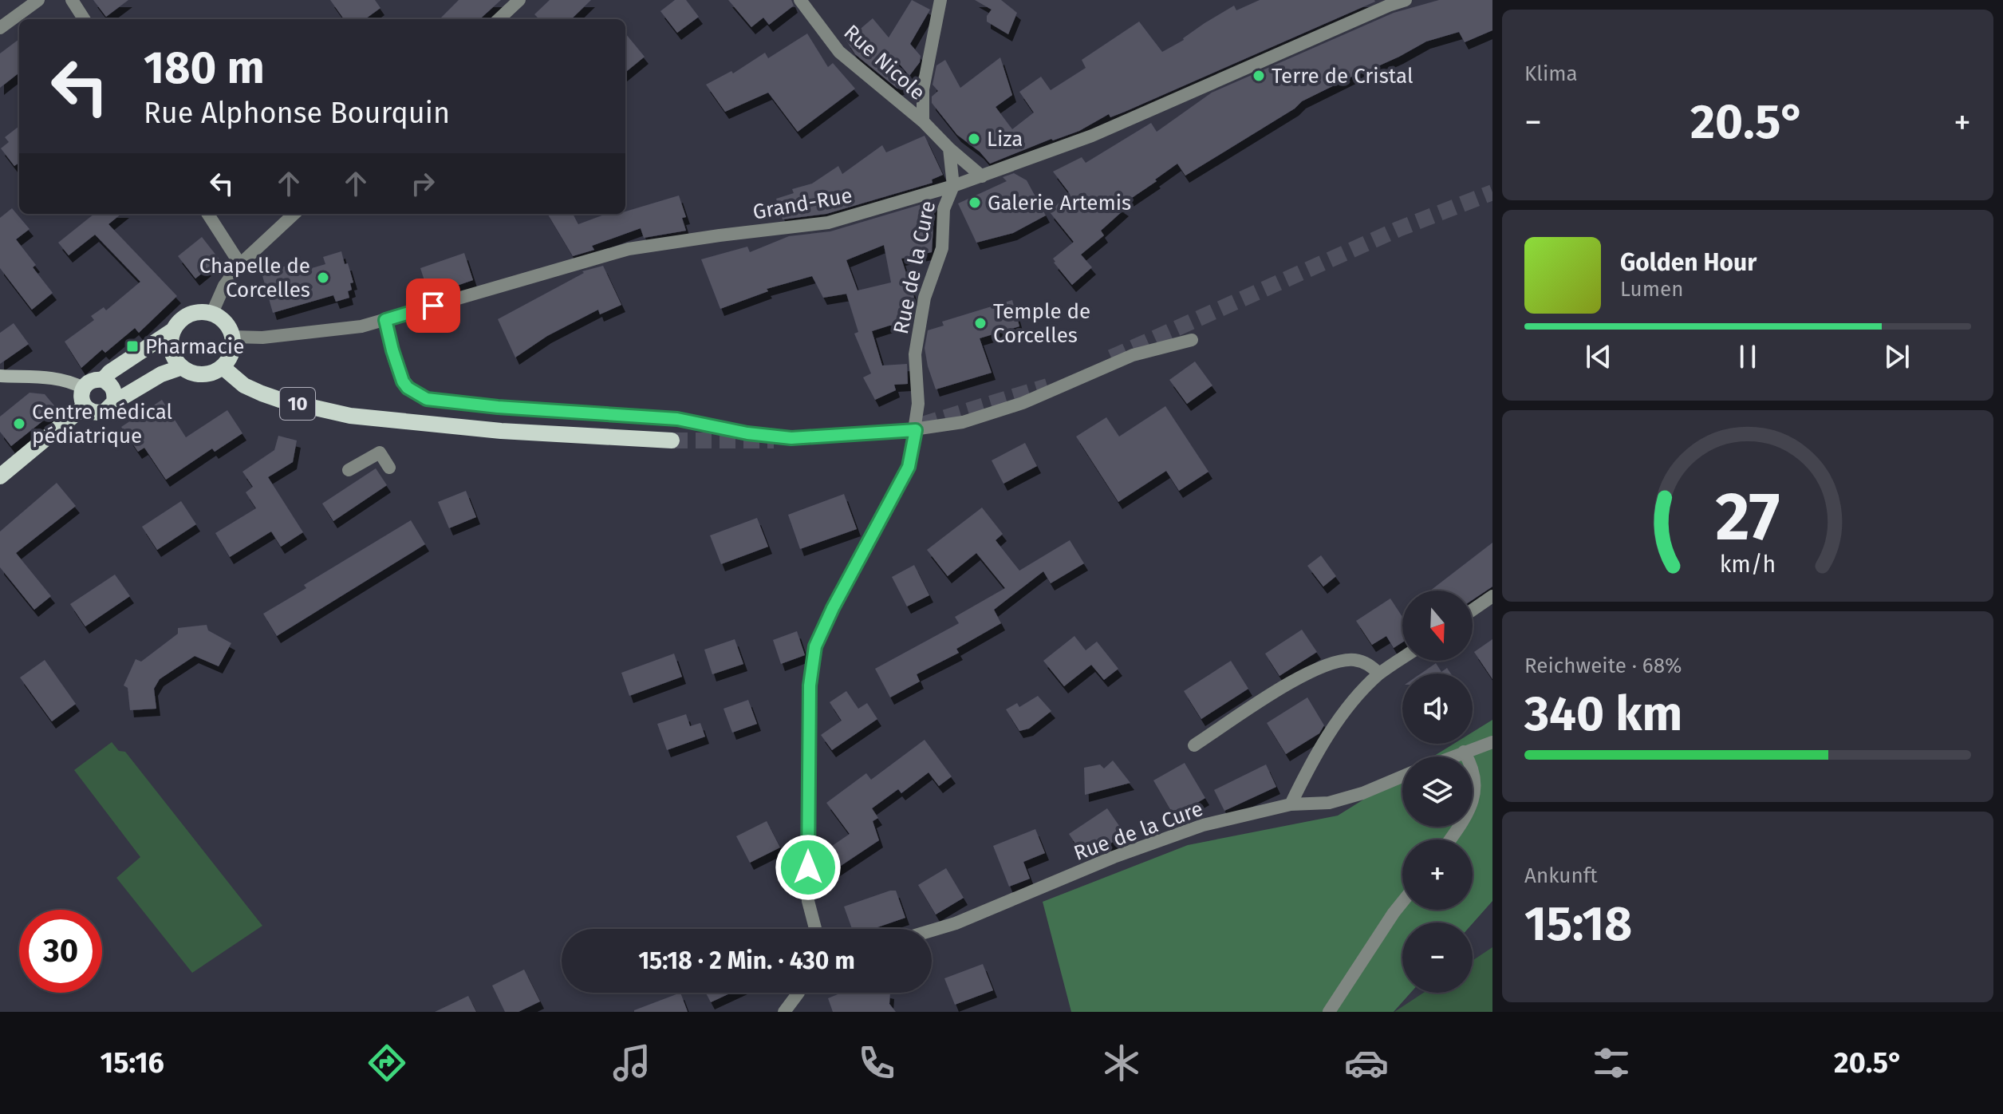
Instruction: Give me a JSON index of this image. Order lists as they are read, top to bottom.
{
  "streets": {
    "main road": ["10"],
    "street": ["Rue Nicole", "Grand-Rue", "Rue de la Cure"]
  },
  "crossings": [
    ["Rue Nicole", "Grand-Rue"],
    ["Grand-Rue", "Rue de la Cure"],
    ["Grand-Rue", "10"]
  ],
  "places": {
    "other": [
      "Terre de Cristal",
      "Liza",
      "Galerie Artemis",
      "Chapelle de Corcelles",
      "Temple de Corcelles",
      "Centre médical pédiatrique"
    ],
    "transit": ["Pharmacie"]
  },
  "north": "bottom",
  "page": {
    "tile": [
      "Klima",
      ["Reichweite · 68%", "340 km"],
      ["Ankunft", "15:18"]
    ],
    "turn": ["180 m", "Rue Alphonse Bourquin"],
    "heat": ["−", "20.5°", "+"],
    "song": ["Golden Hour", "Lumen"],
    "map_buttons": ["+", "−"],
    "limit": "30",
    "trip": "15:18 · 2 Min. · 430 m",
    "tabs": ["15:16", "20.5°"],
    "gauge": ["27", "km/h"]
  }
}
